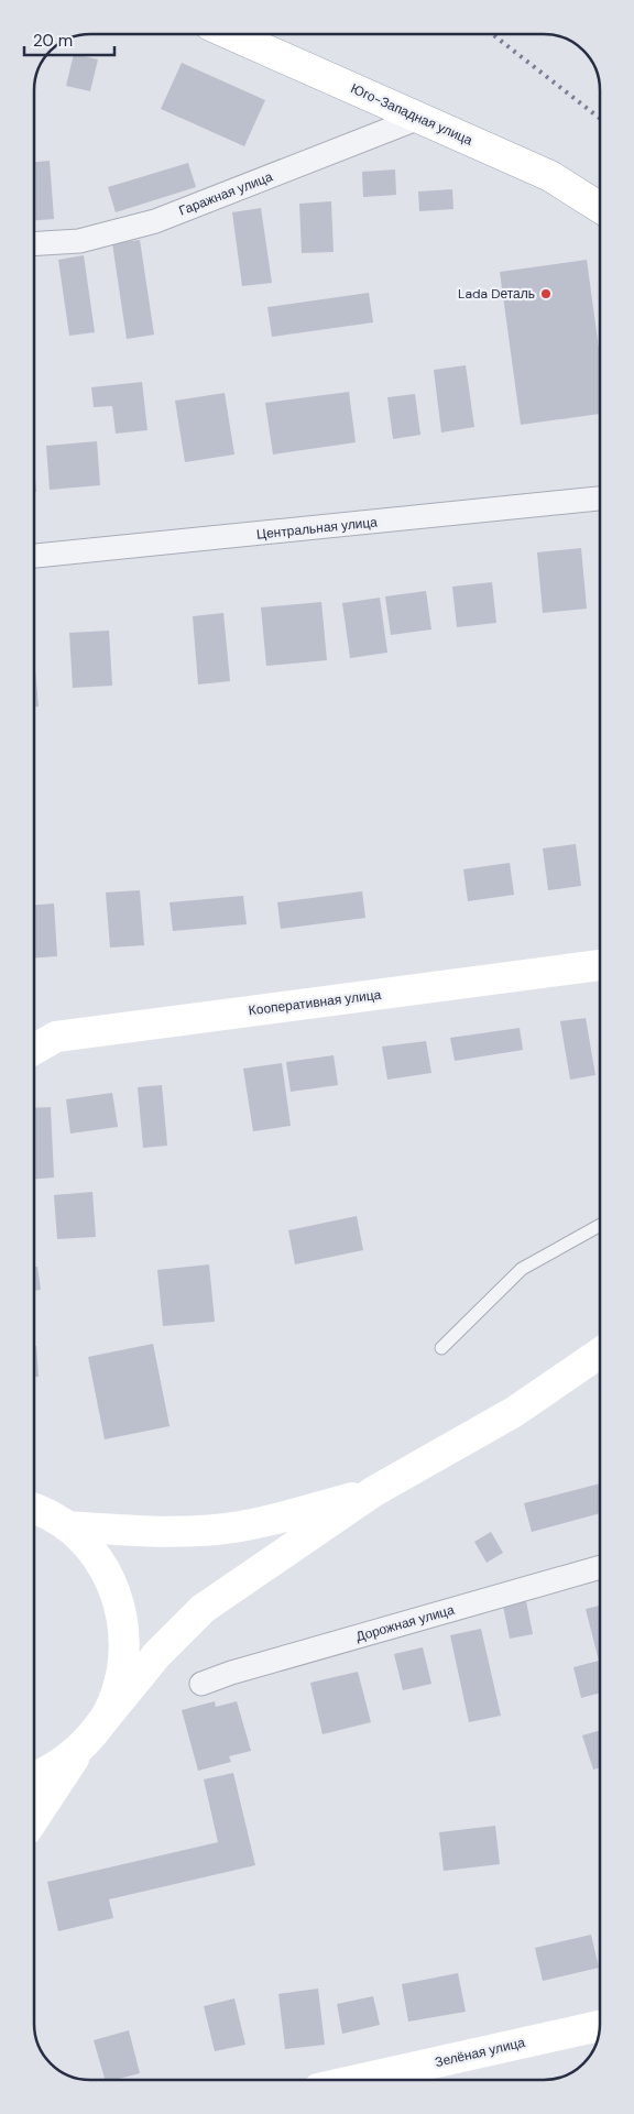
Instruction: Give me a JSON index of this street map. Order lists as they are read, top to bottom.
{
  "streets": {
    "main road": ["Юго-Западная улица", "Кооперативная улица", "Зелёная улица"],
    "street": ["Гаражная улица", "Центральная улица", "Дорожная улица"]
  },
  "crossings": [
    ["Юго-Западная улица", "Гаражная улица"]
  ],
  "places": ["Lada Dеталь"],
  "scale_bar": "20 m"
}
